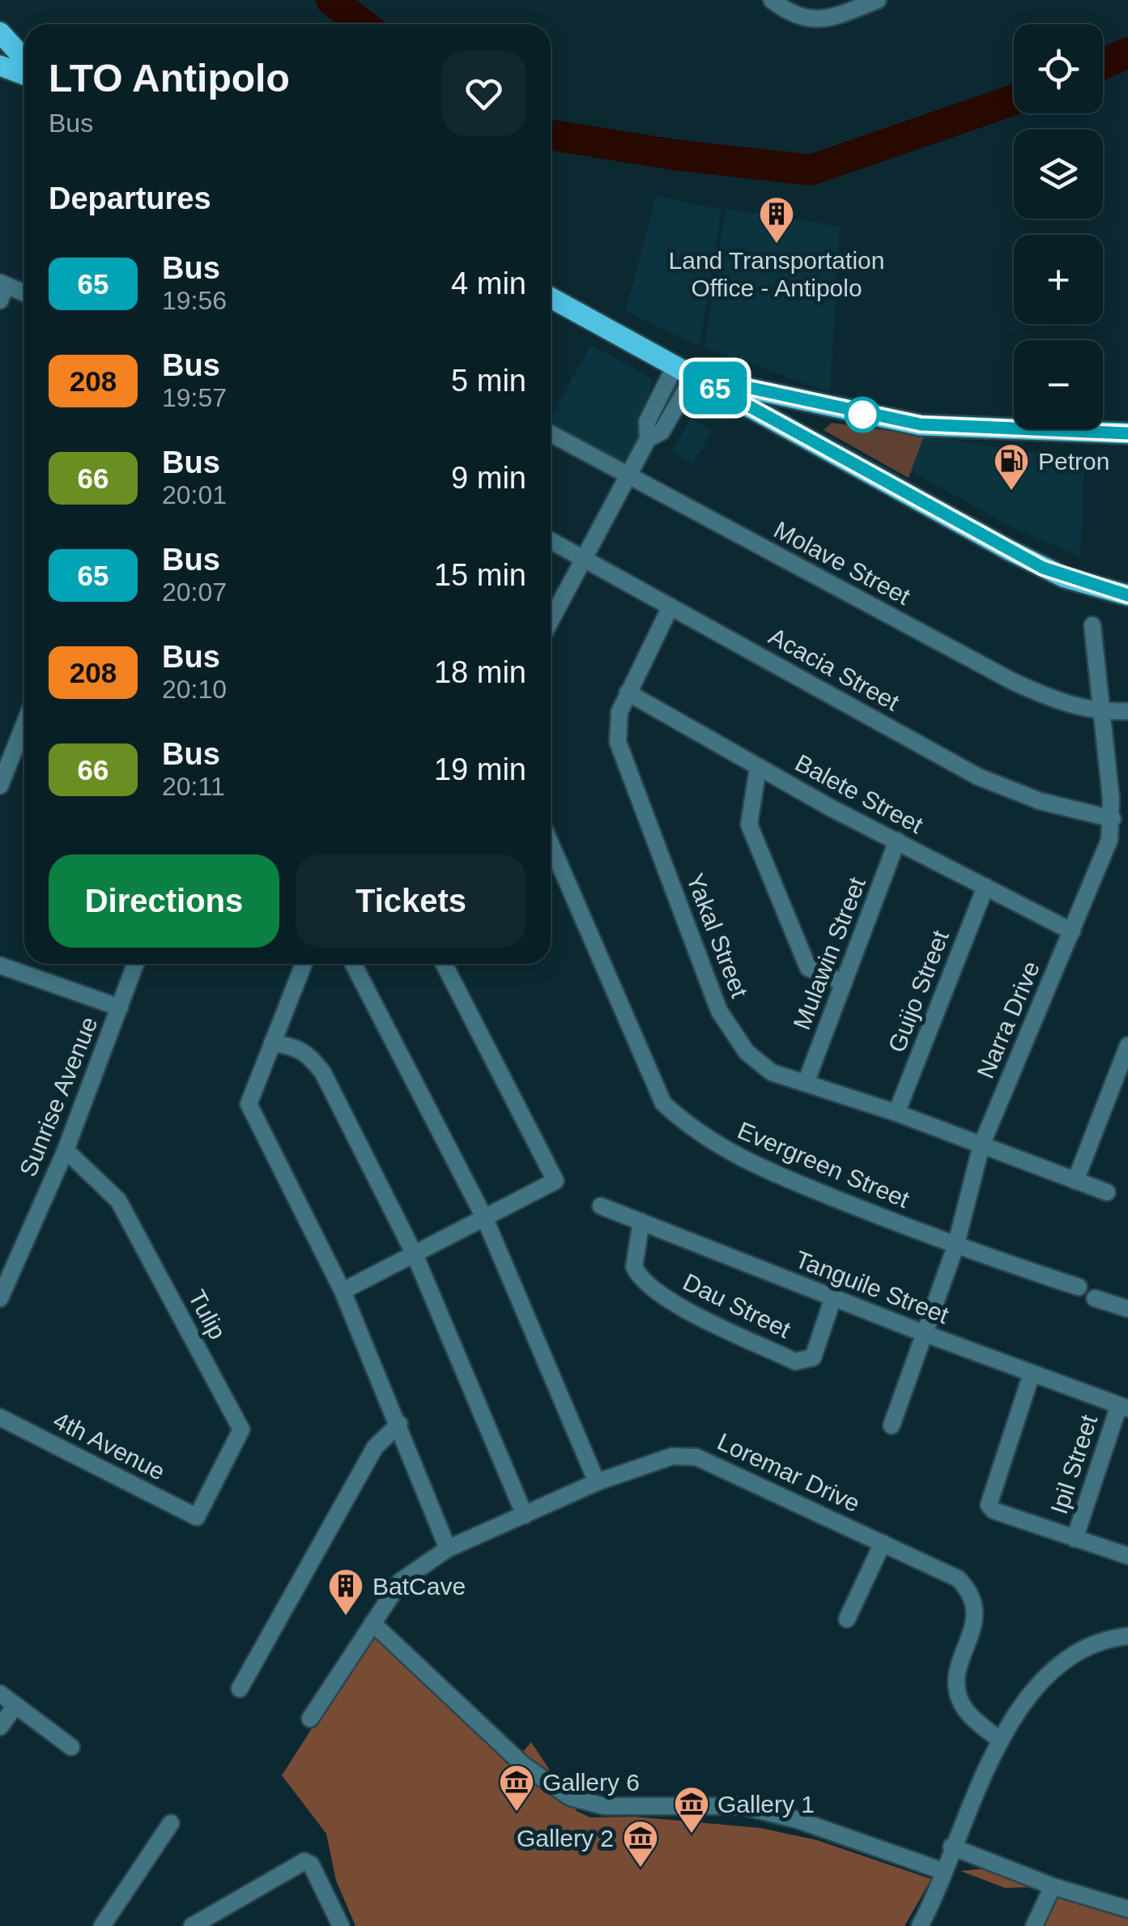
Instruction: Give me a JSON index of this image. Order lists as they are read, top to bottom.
{
  "streets": {
    "street": [
      "Molave Street",
      "Acacia Street",
      "Balete Street",
      "Yakal Street",
      "Mulawin Street",
      "Guijo Street",
      "Narra Drive",
      "Sunrise Avenue",
      "Evergreen Street",
      "Tanguile Street",
      "Dau Street",
      "Tulip",
      "4th Avenue",
      "Ipil Street",
      "Loremar Drive"
    ]
  },
  "crossings": [
    ["Molave Street", "Narra Drive"],
    ["Acacia Street", "Yakal Street"],
    ["Acacia Street", "Narra Drive"],
    ["Balete Street", "Yakal Street"],
    ["Balete Street", "Mulawin Street"],
    ["Balete Street", "Guijo Street"],
    ["Balete Street", "Narra Drive"],
    ["Yakal Street", "Mulawin Street"],
    ["Yakal Street", "Guijo Street"],
    ["Yakal Street", "Narra Drive"],
    ["Narra Drive", "Evergreen Street"],
    ["Narra Drive", "Tanguile Street"],
    ["Sunrise Avenue", "Tulip"],
    ["Tanguile Street", "Dau Street"],
    ["Tanguile Street", "Ipil Street"],
    ["Tulip", "4th Avenue"]
  ],
  "places": {
    "building": ["Land Transportation Office - Antipolo", "BatCave"],
    "fuel station": ["Petron"],
    "museum": ["Gallery 6", "Gallery 1", "Gallery 2"]
  },
  "lines": ["bus line 65"],
  "page": {
    "on_map": "65",
    "map_buttons": ["+", "−"],
    "heading": [
      ["LTO Antipolo", "Bus"],
      "Departures"
    ],
    "list": [
      {
        "mark": "65",
        "name": "Bus",
        "note": "19:56",
        "value": "4 min"
      },
      {
        "mark": "208",
        "name": "Bus",
        "note": "19:57",
        "value": "5 min"
      },
      {
        "mark": "66",
        "name": "Bus",
        "note": "20:01",
        "value": "9 min"
      },
      {
        "mark": "65",
        "name": "Bus",
        "note": "20:07",
        "value": "15 min"
      },
      {
        "mark": "208",
        "name": "Bus",
        "note": "20:10",
        "value": "18 min"
      },
      {
        "mark": "66",
        "name": "Bus",
        "note": "20:11",
        "value": "19 min"
      }
    ],
    "buttons": ["Directions", "Tickets"]
  }
}
